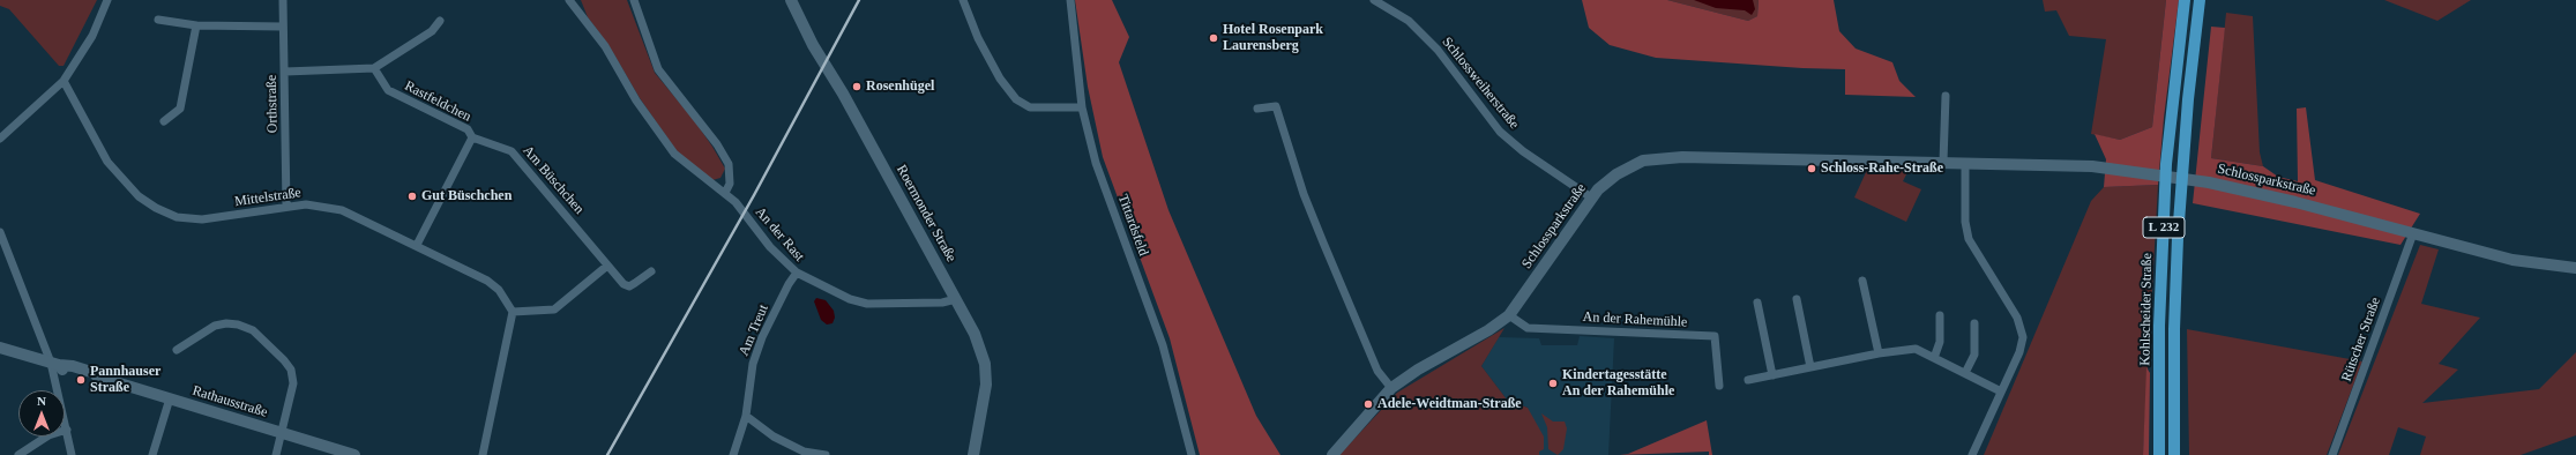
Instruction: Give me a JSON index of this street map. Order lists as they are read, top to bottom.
{
  "streets": {
    "main road": ["L 232", "Kohlscheider Straße"],
    "street": [
      "Schlossweiherstraße",
      "Rastfeldchen",
      "Orthstraße",
      "Am Büschchen",
      "Schlossparkstraße",
      "Mittelstraße",
      "Roermonder Straße",
      "Tittardsfeld",
      "An der Rast",
      "An der Rahemühle",
      "Am Treut",
      "Rütscher Straße",
      "Rathausstraße"
    ]
  },
  "crossings": [
    ["Schlossweiherstraße", "Schlossparkstraße"],
    ["Rastfeldchen", "Am Büschchen"],
    ["Orthstraße", "Mittelstraße"],
    ["Schlossparkstraße", "An der Rahemühle"],
    ["Schlossparkstraße", "Rütscher Straße"],
    ["Roermonder Straße", "An der Rast"],
    ["An der Rast", "Am Treut"]
  ],
  "places": [
    "Hotel Rosenpark Laurensberg",
    "Rosenhügel",
    "Schloss-Rahe-Straße",
    "Gut Büschchen",
    "Pannhauser Straße",
    "Kindertagesstätte An der Rahemühle",
    "Adele-Weidtman-Straße"
  ],
  "north": "top"
}
